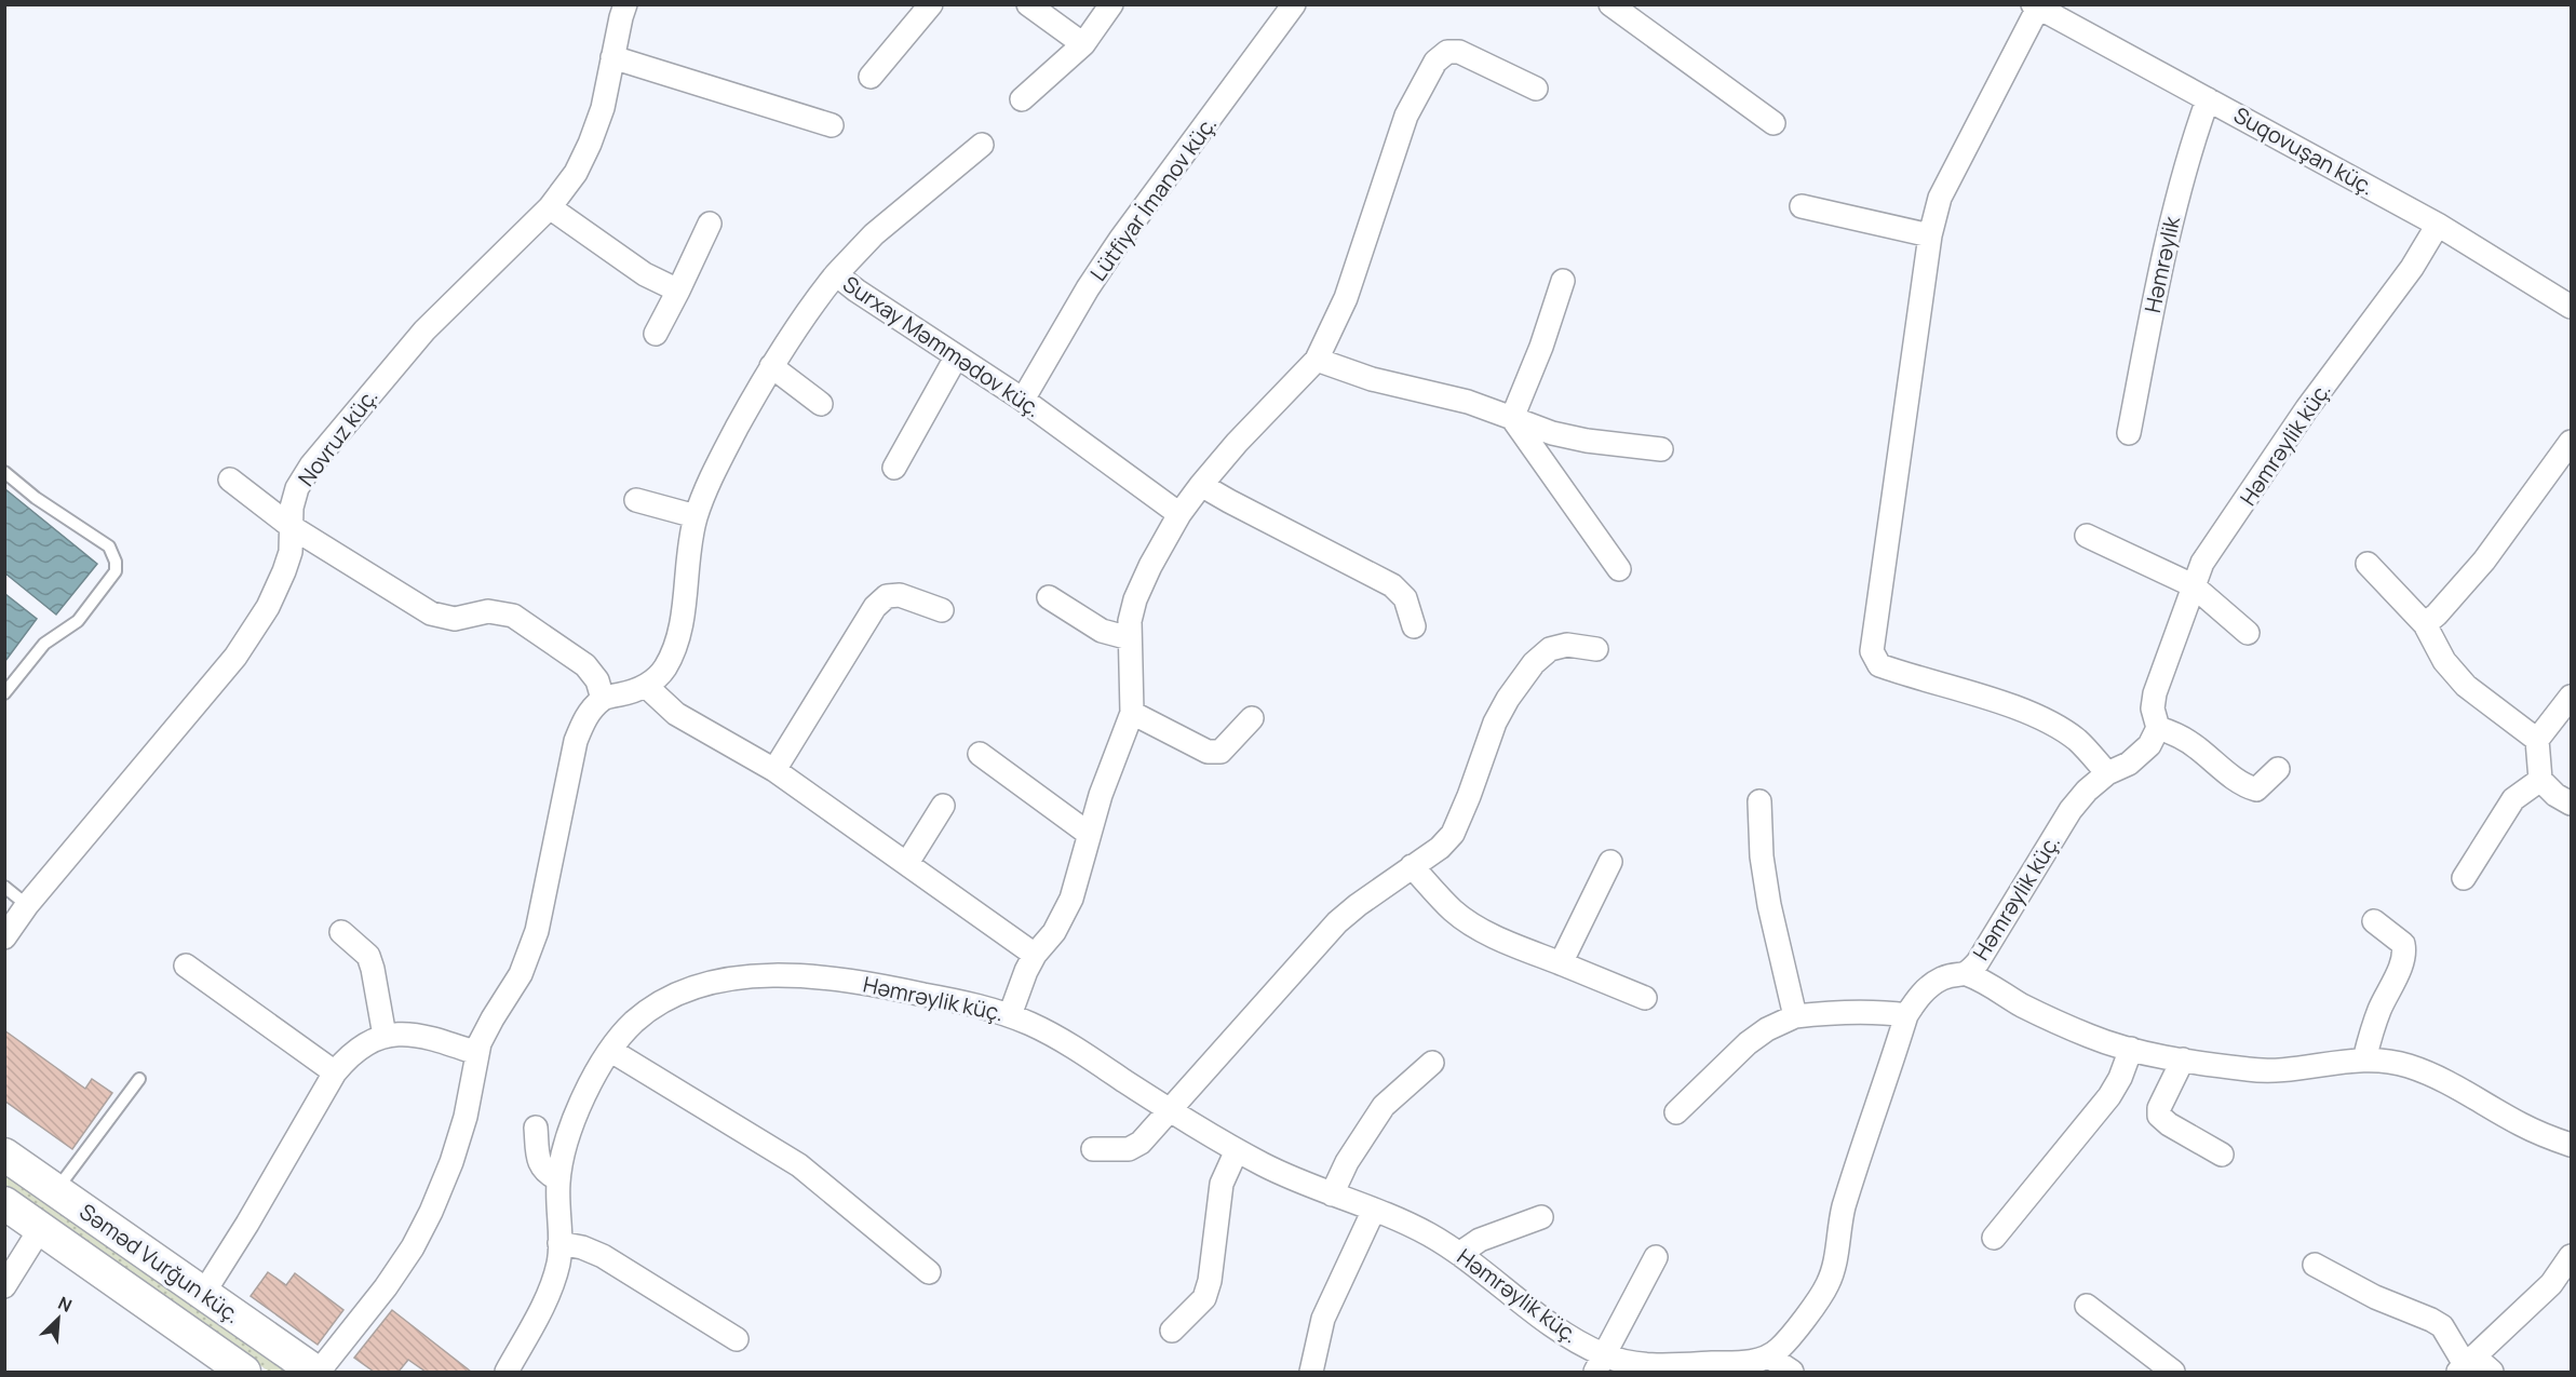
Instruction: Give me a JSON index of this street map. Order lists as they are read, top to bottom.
{
  "streets": {
    "main road": ["Səməd Vurğun küç."],
    "street": [
      "Suqovuşan küç.",
      "Lütfiyar İmanov küç.",
      "Həmrəylik",
      "Surxay Məmmədov küç.",
      "Novruz küç.",
      "Həmrəylik küç."
    ]
  },
  "crossings": [
    ["Suqovuşan küç.", "Həmrəylik"],
    ["Suqovuşan küç.", "Həmrəylik küç."],
    ["Lütfiyar İmanov küç.", "Surxay Məmmədov küç."]
  ],
  "north": "top right"
}
